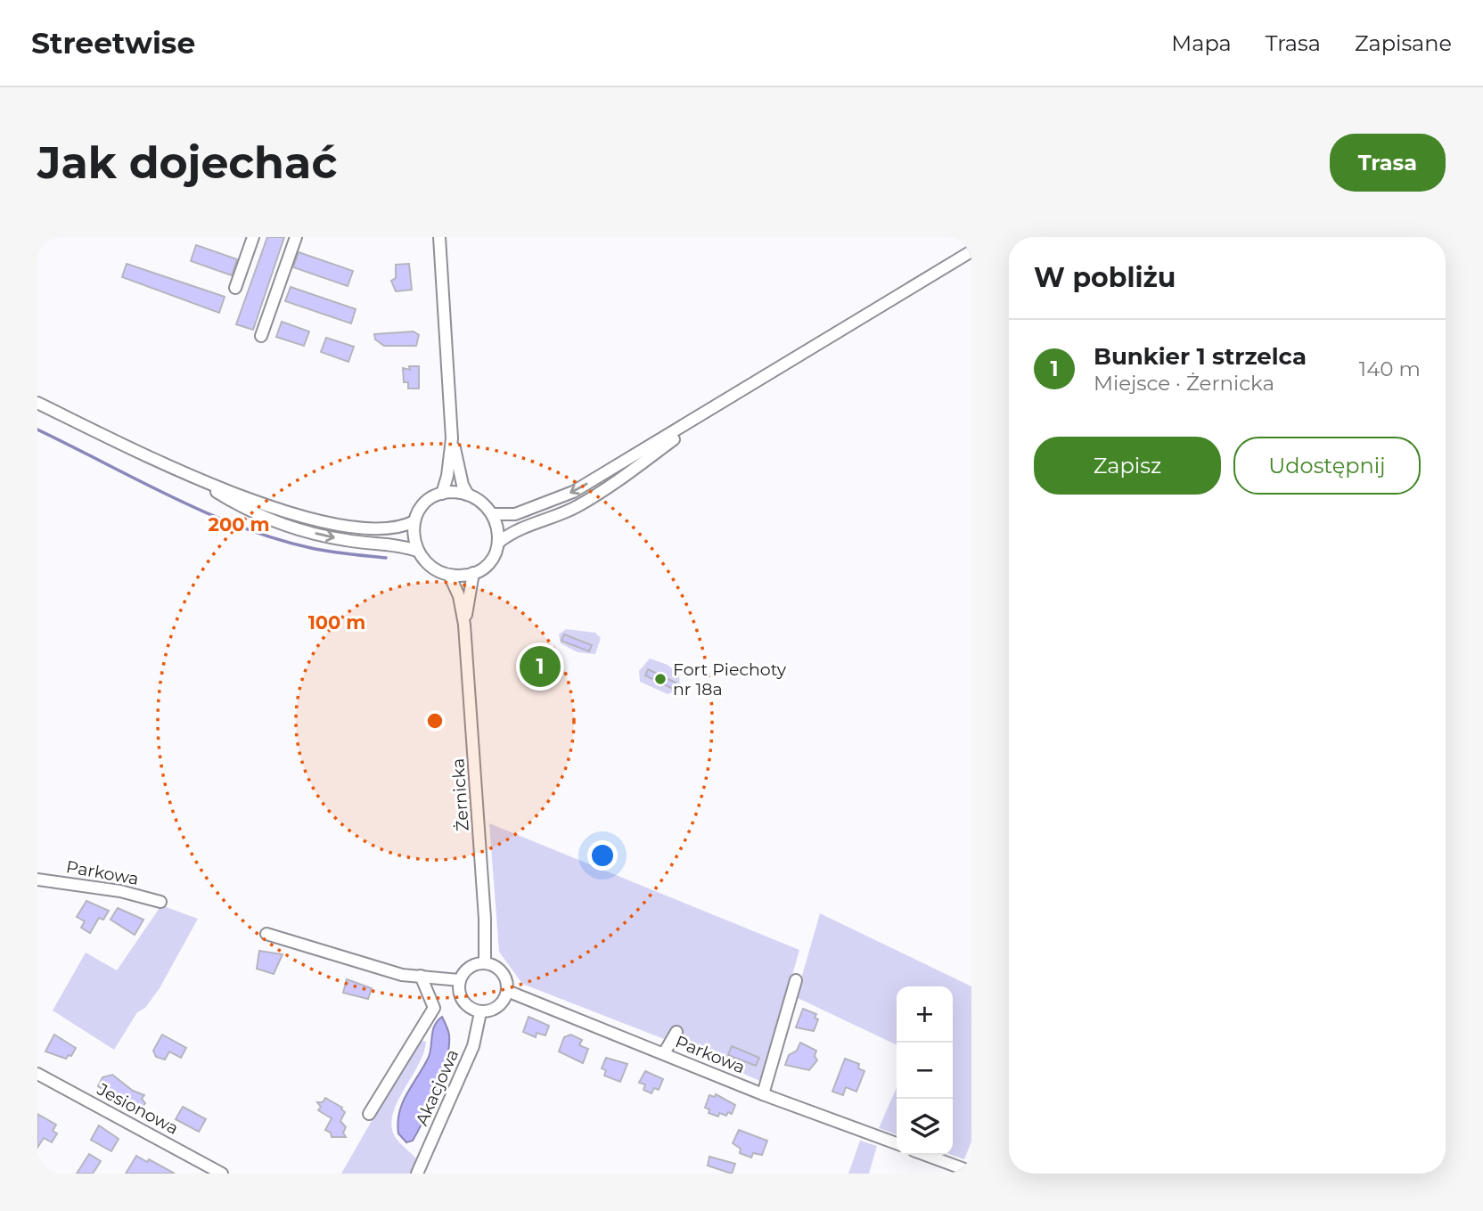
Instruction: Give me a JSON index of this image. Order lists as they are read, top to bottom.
{
  "streets": {
    "street": [
      "Żernicka",
      "Parkowa",
      "Akacjowa",
      "Jesionowa"
    ]
  },
  "crossings": [
    ["Żernicka", "Parkowa"],
    ["Żernicka", "Akacjowa"],
    ["Parkowa", "Akacjowa"]
  ],
  "places": ["Fort Piechoty nr 18a"],
  "page": {
    "header": "Streetwise",
    "nav": ["Mapa", "Trasa", "Zapisane"],
    "buttons": [
      "Trasa",
      ["Zapisz", "Udostępnij"]
    ],
    "title": "Jak dojechać",
    "heading": "W pobliżu",
    "list": [
      {
        "mark": "1",
        "name": "Bunkier 1 strzelca",
        "note": "Miejsce · Żernicka",
        "value": "140 m"
      }
    ],
    "pins": "1",
    "map_buttons": ["+", "−"]
  },
  "rings": ["200 m", "100 m"]
}
